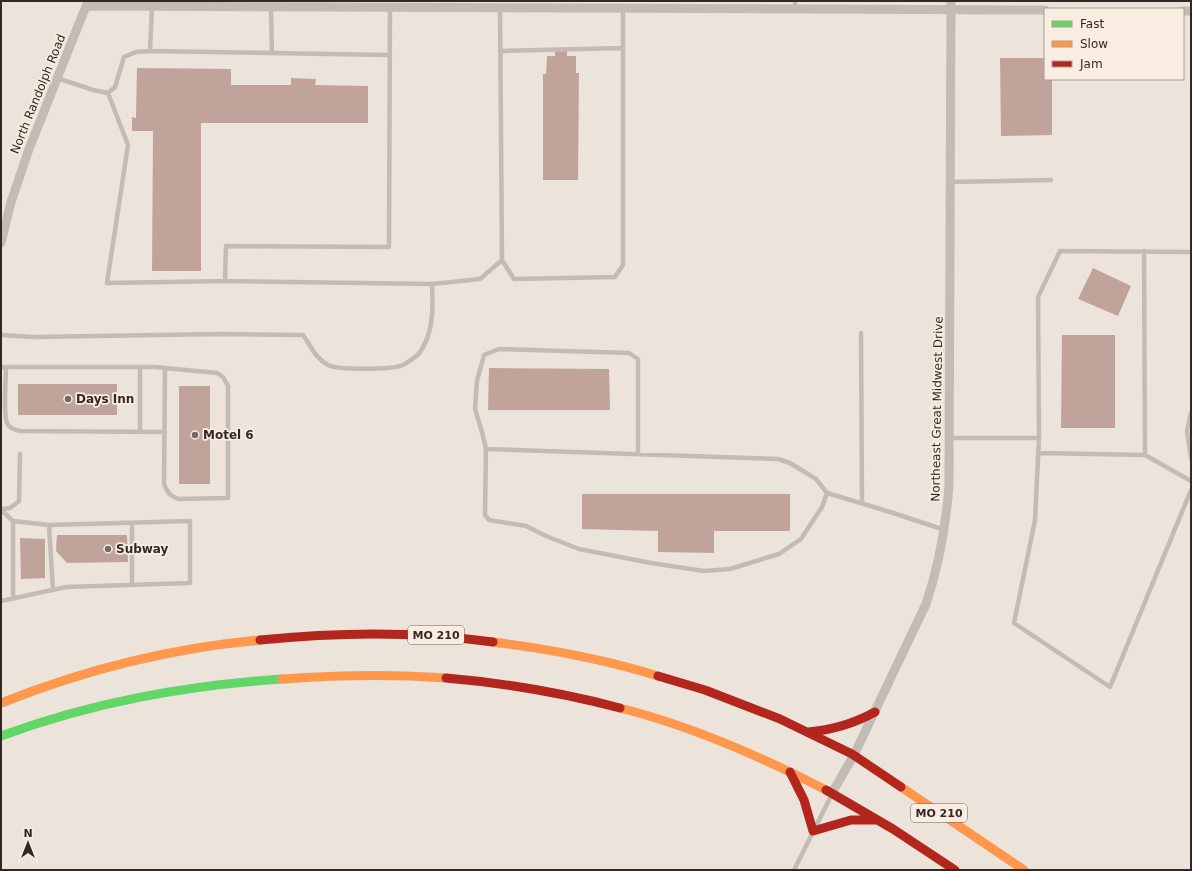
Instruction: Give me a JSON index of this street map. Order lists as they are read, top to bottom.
{
  "streets": {
    "highway": ["MO 210"],
    "street": ["North Randolph Road", "Northeast Great Midwest Drive"]
  },
  "crossings": [
    ["Northeast Great Midwest Drive", "MO 210"]
  ],
  "places": ["Days Inn", "Motel 6", "Subway"],
  "legend": ["Fast", "Slow", "Jam"],
  "north": "top"
}
